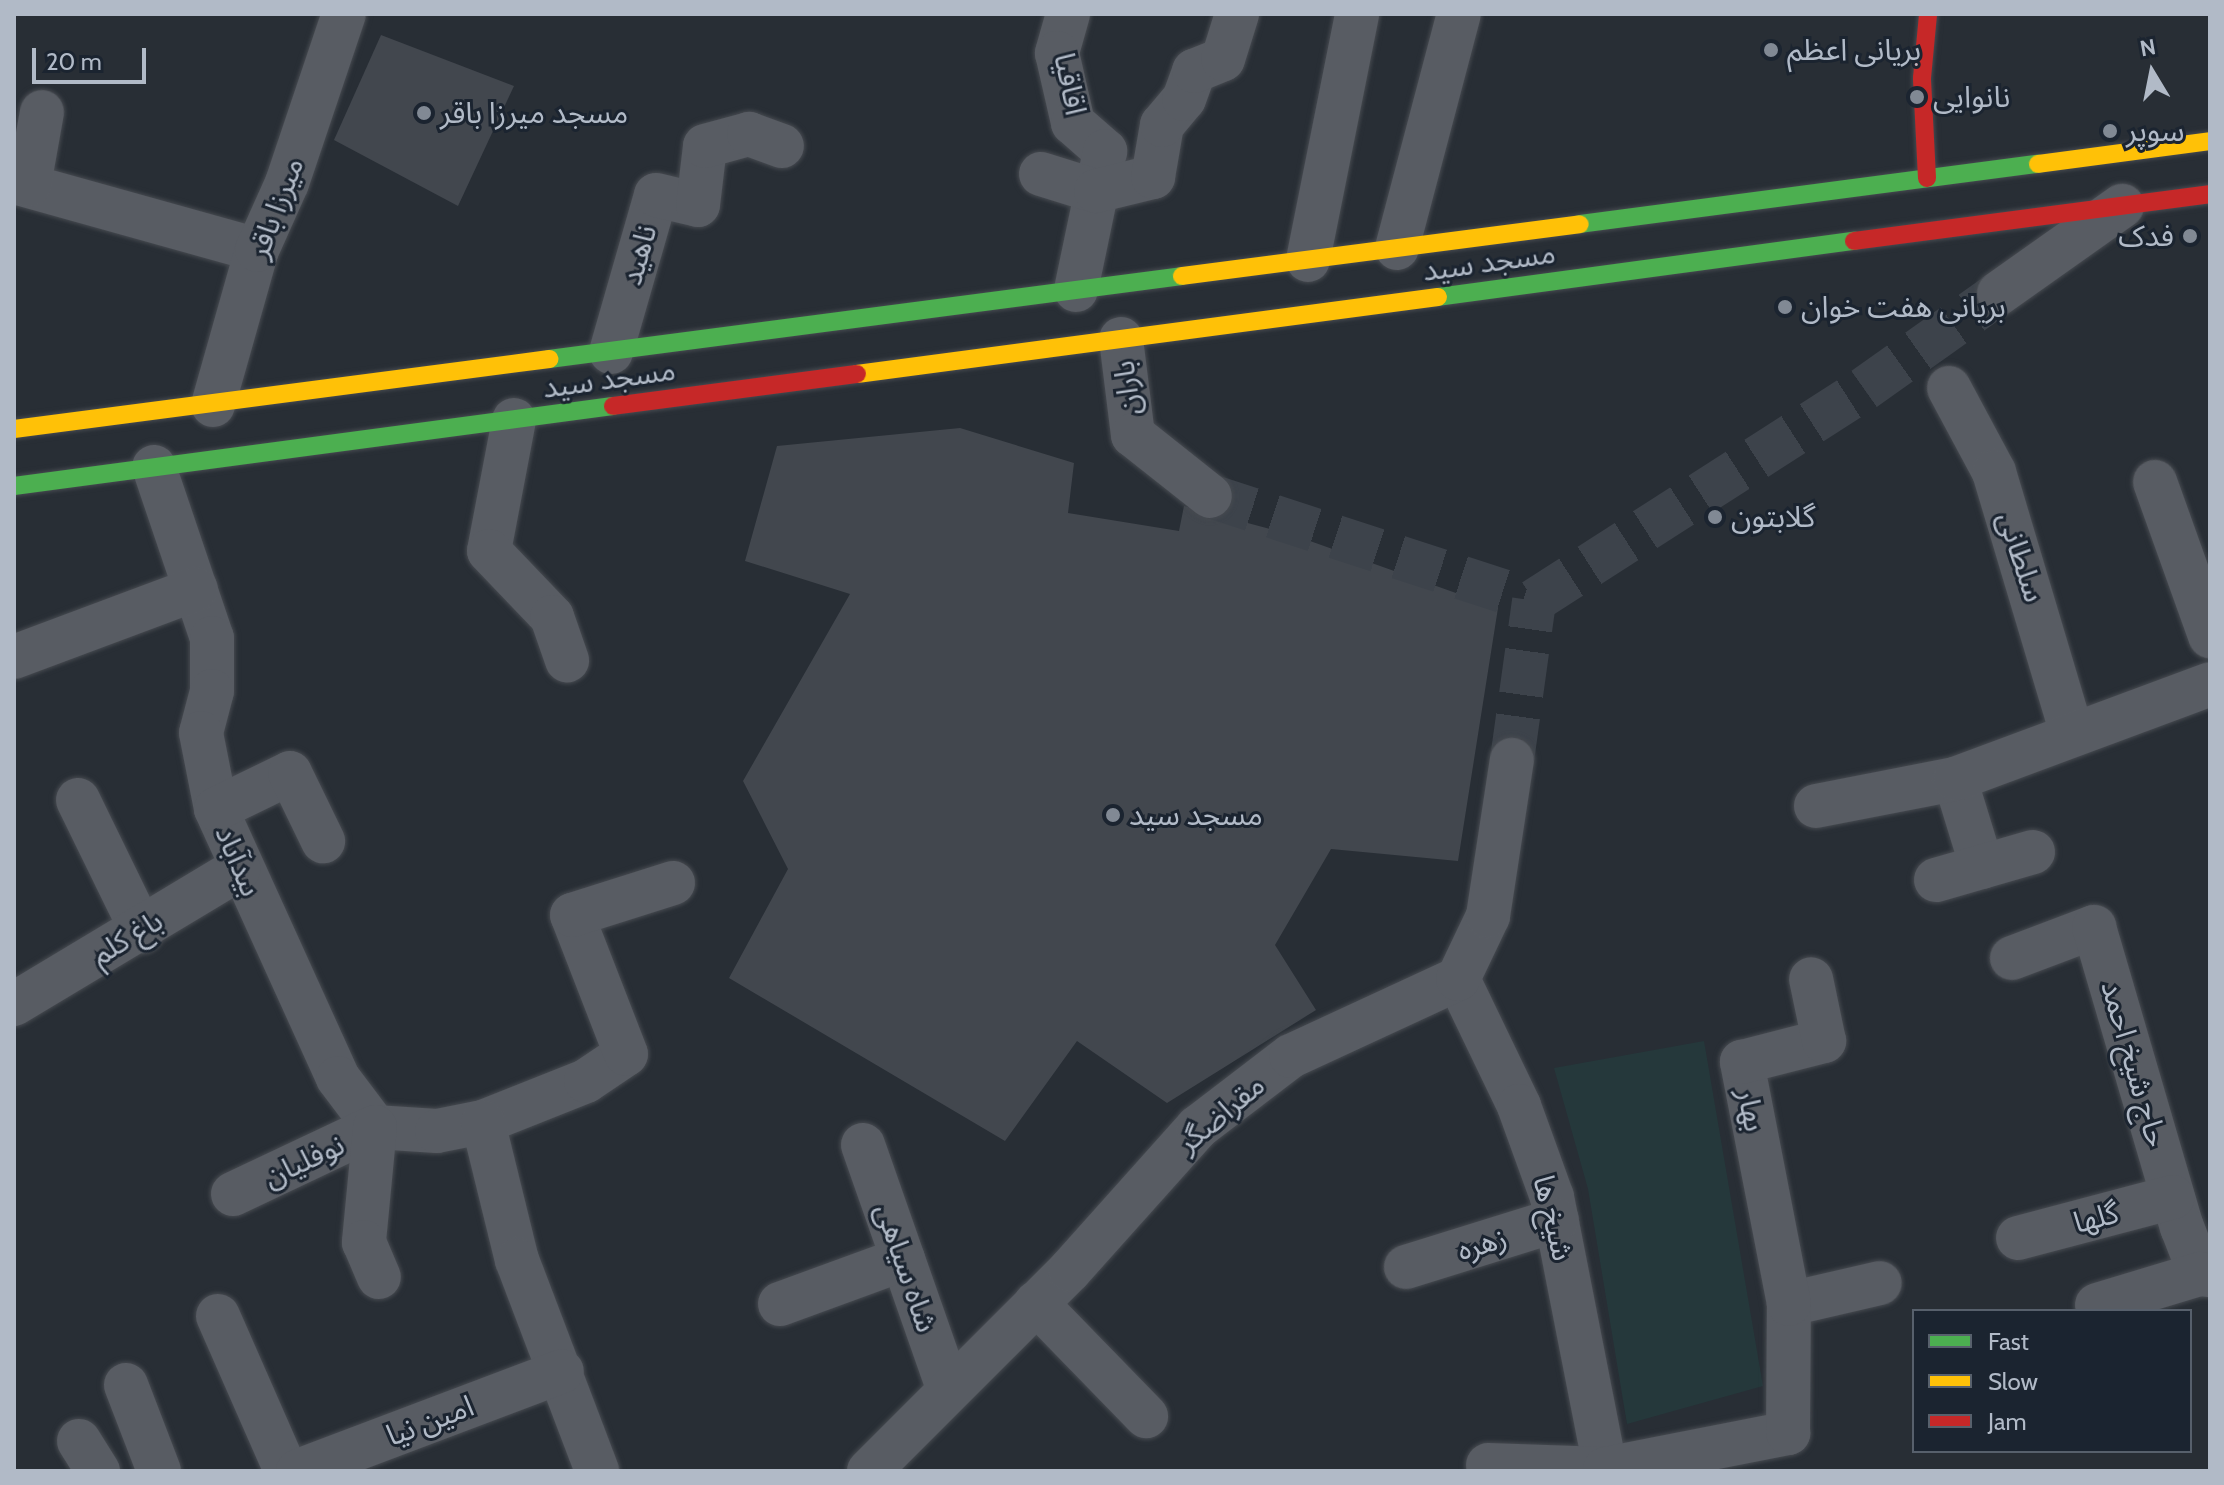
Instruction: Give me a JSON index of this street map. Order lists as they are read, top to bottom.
{
  "streets": {
    "main road": ["مسجد سید"],
    "street": [
      "اقاقیا",
      "میرزا باقر",
      "ناهید",
      "باران",
      "سلطانی",
      "بیدآباد",
      "باغ کلم",
      "حاج شیخ احمد",
      "بهار",
      "مقراضگر",
      "نوفلیان",
      "شیخ ها",
      "گلها",
      "زهره",
      "شاه سیاهی",
      "امین نیا"
    ]
  },
  "crossings": [
    ["اقاقیا", "مسجد سید"],
    ["میرزا باقر", "مسجد سید"],
    ["ناهید", "مسجد سید"],
    ["مسجد سید", "باران"],
    ["مسجد سید", "بیدآباد"],
    ["بیدآباد", "باغ کلم"],
    ["بیدآباد", "نوفلیان"],
    ["حاج شیخ احمد", "گلها"],
    ["بهار", "شیخ ها"],
    ["مقراضگر", "شیخ ها"],
    ["مقراضگر", "شاه سیاهی"],
    ["شیخ ها", "زهره"]
  ],
  "places": [
    "بریانی اعظم",
    "نانوایی",
    "مسجد میرزا باقر",
    "سوپر",
    "فدک",
    "بریانی هفت خوان",
    "گلابتون",
    "مسجد سید"
  ],
  "legend": ["Fast", "Slow", "Jam"],
  "scale_bar": "20 m",
  "north": "top"
}
